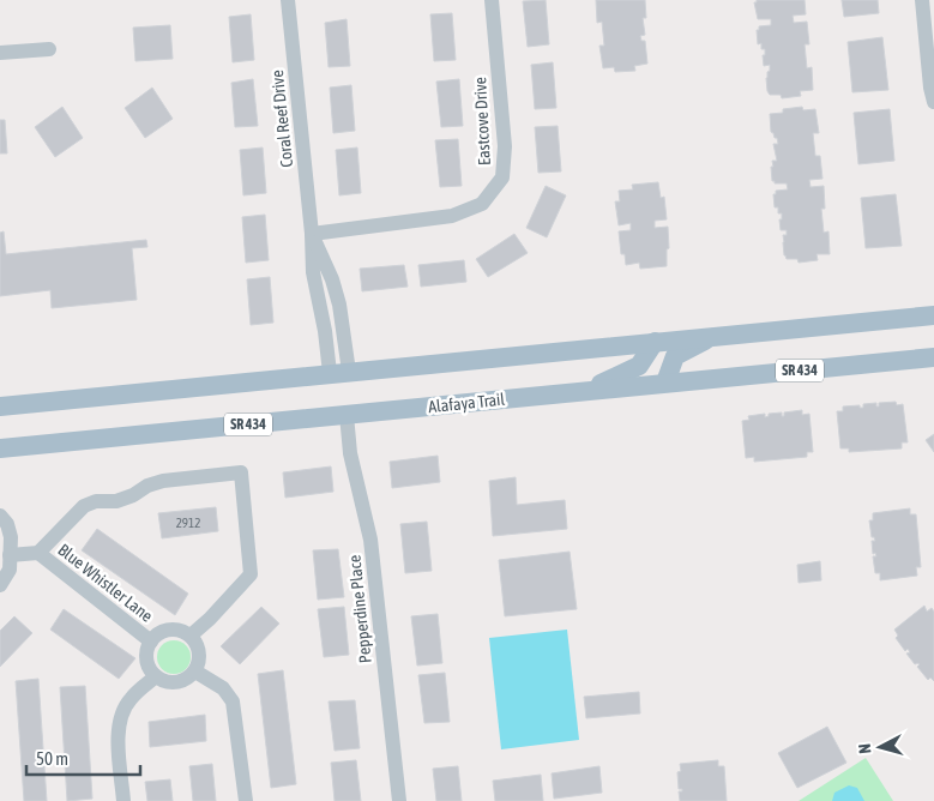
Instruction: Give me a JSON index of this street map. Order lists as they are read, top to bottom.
{
  "streets": {
    "main road": ["SR 434", "Alafaya Trail"],
    "street": [
      "Coral Reef Drive",
      "Eastcove Drive",
      "Blue Whistler Lane",
      "Pepperdine Place"
    ]
  },
  "crossings": [
    ["Coral Reef Drive", "Eastcove Drive"],
    ["Alafaya Trail", "Pepperdine Place"]
  ],
  "house_numbers": ["2912"],
  "scale_bar": "50 m",
  "north": "left"
}
